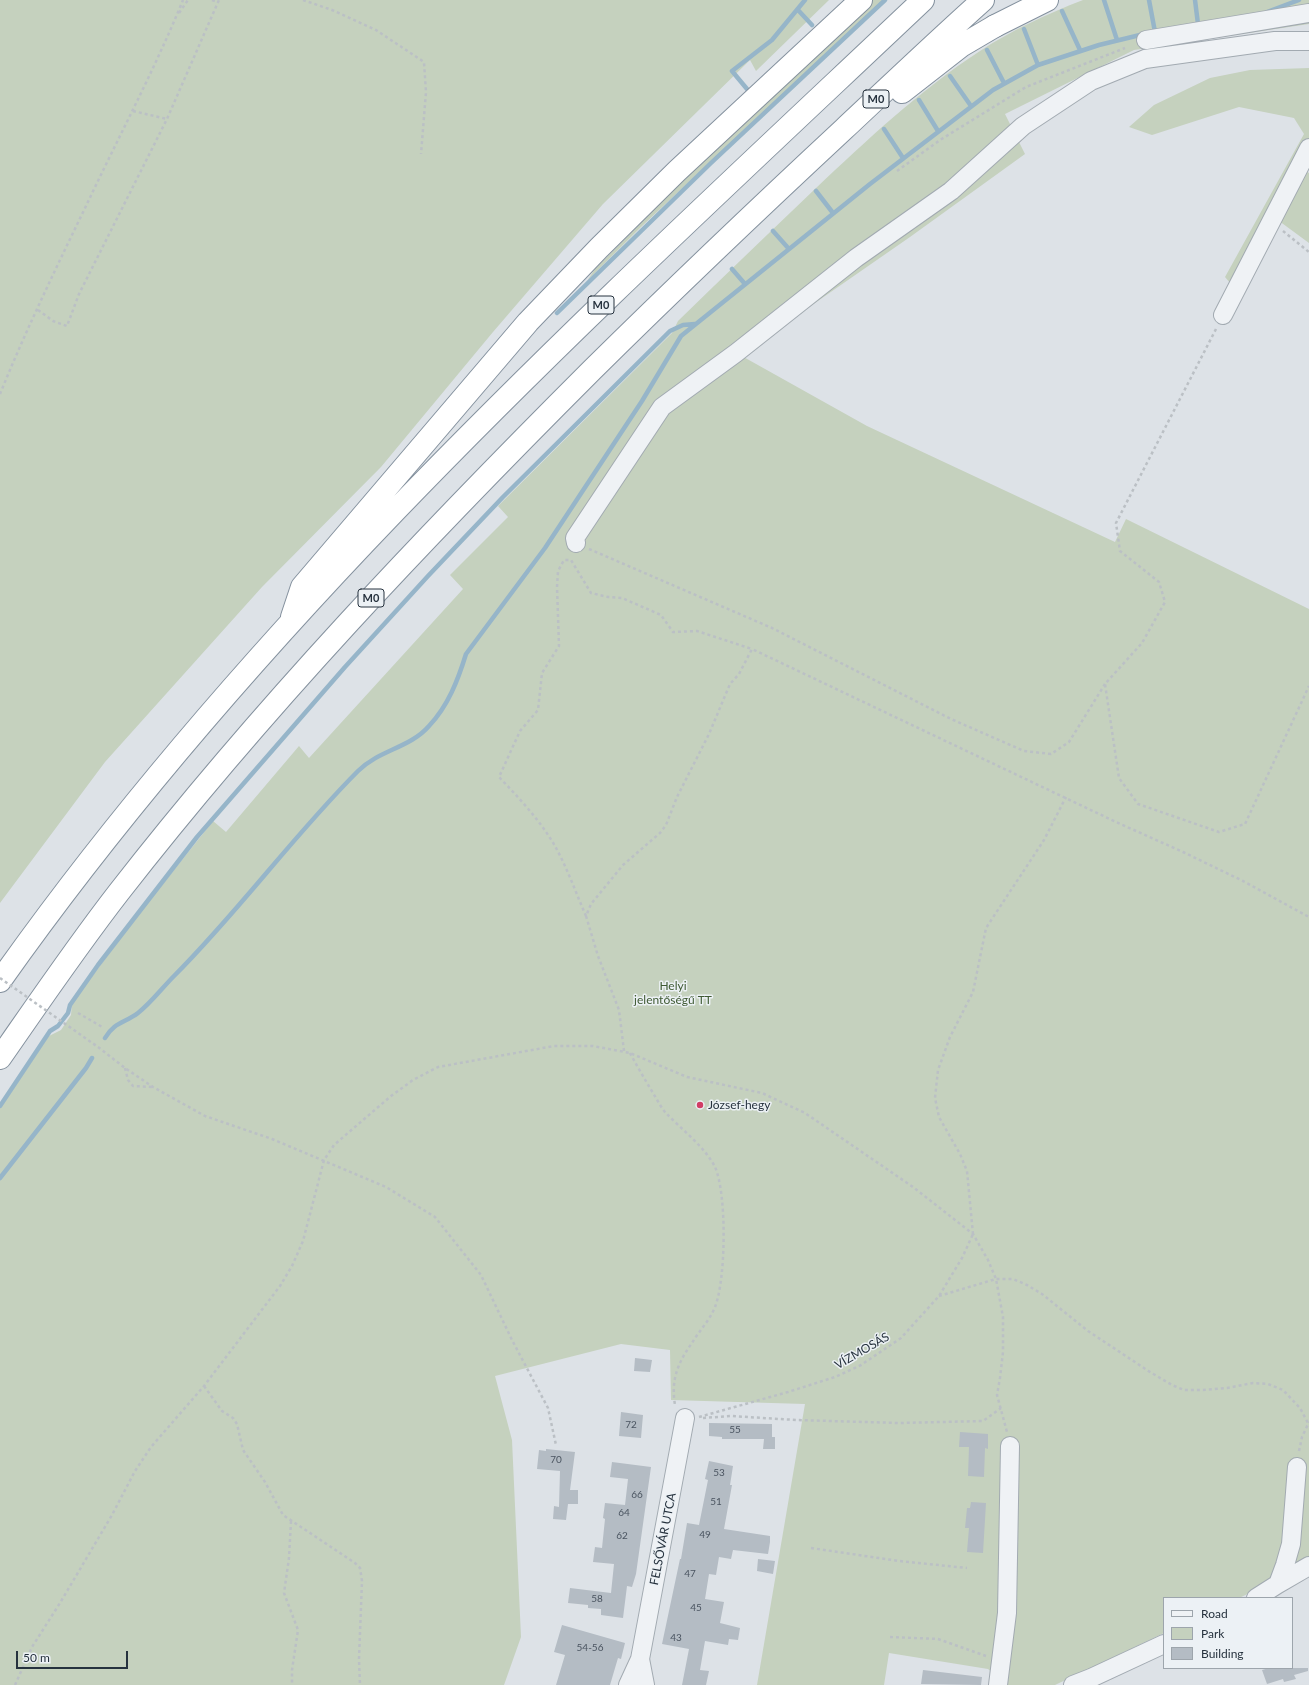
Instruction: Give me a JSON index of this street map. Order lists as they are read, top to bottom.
{
  "streets": {
    "highway": ["M0"],
    "street": ["FELSŐVÁR UTCA"],
    "path": ["VÍZMOSÁS"]
  },
  "crossings": [
    ["VÍZMOSÁS", "FELSŐVÁR UTCA"]
  ],
  "parks": ["Helyi jelentőségű TT"],
  "places": ["József-hegy"],
  "house_numbers": [
    "72",
    "55",
    "70",
    "53",
    "66",
    "51",
    "64",
    "49",
    "62",
    "47",
    "58",
    "45",
    "43",
    "54-56"
  ],
  "legend": ["Road", "Park", "Building"],
  "scale_bar": "50 m"
}
